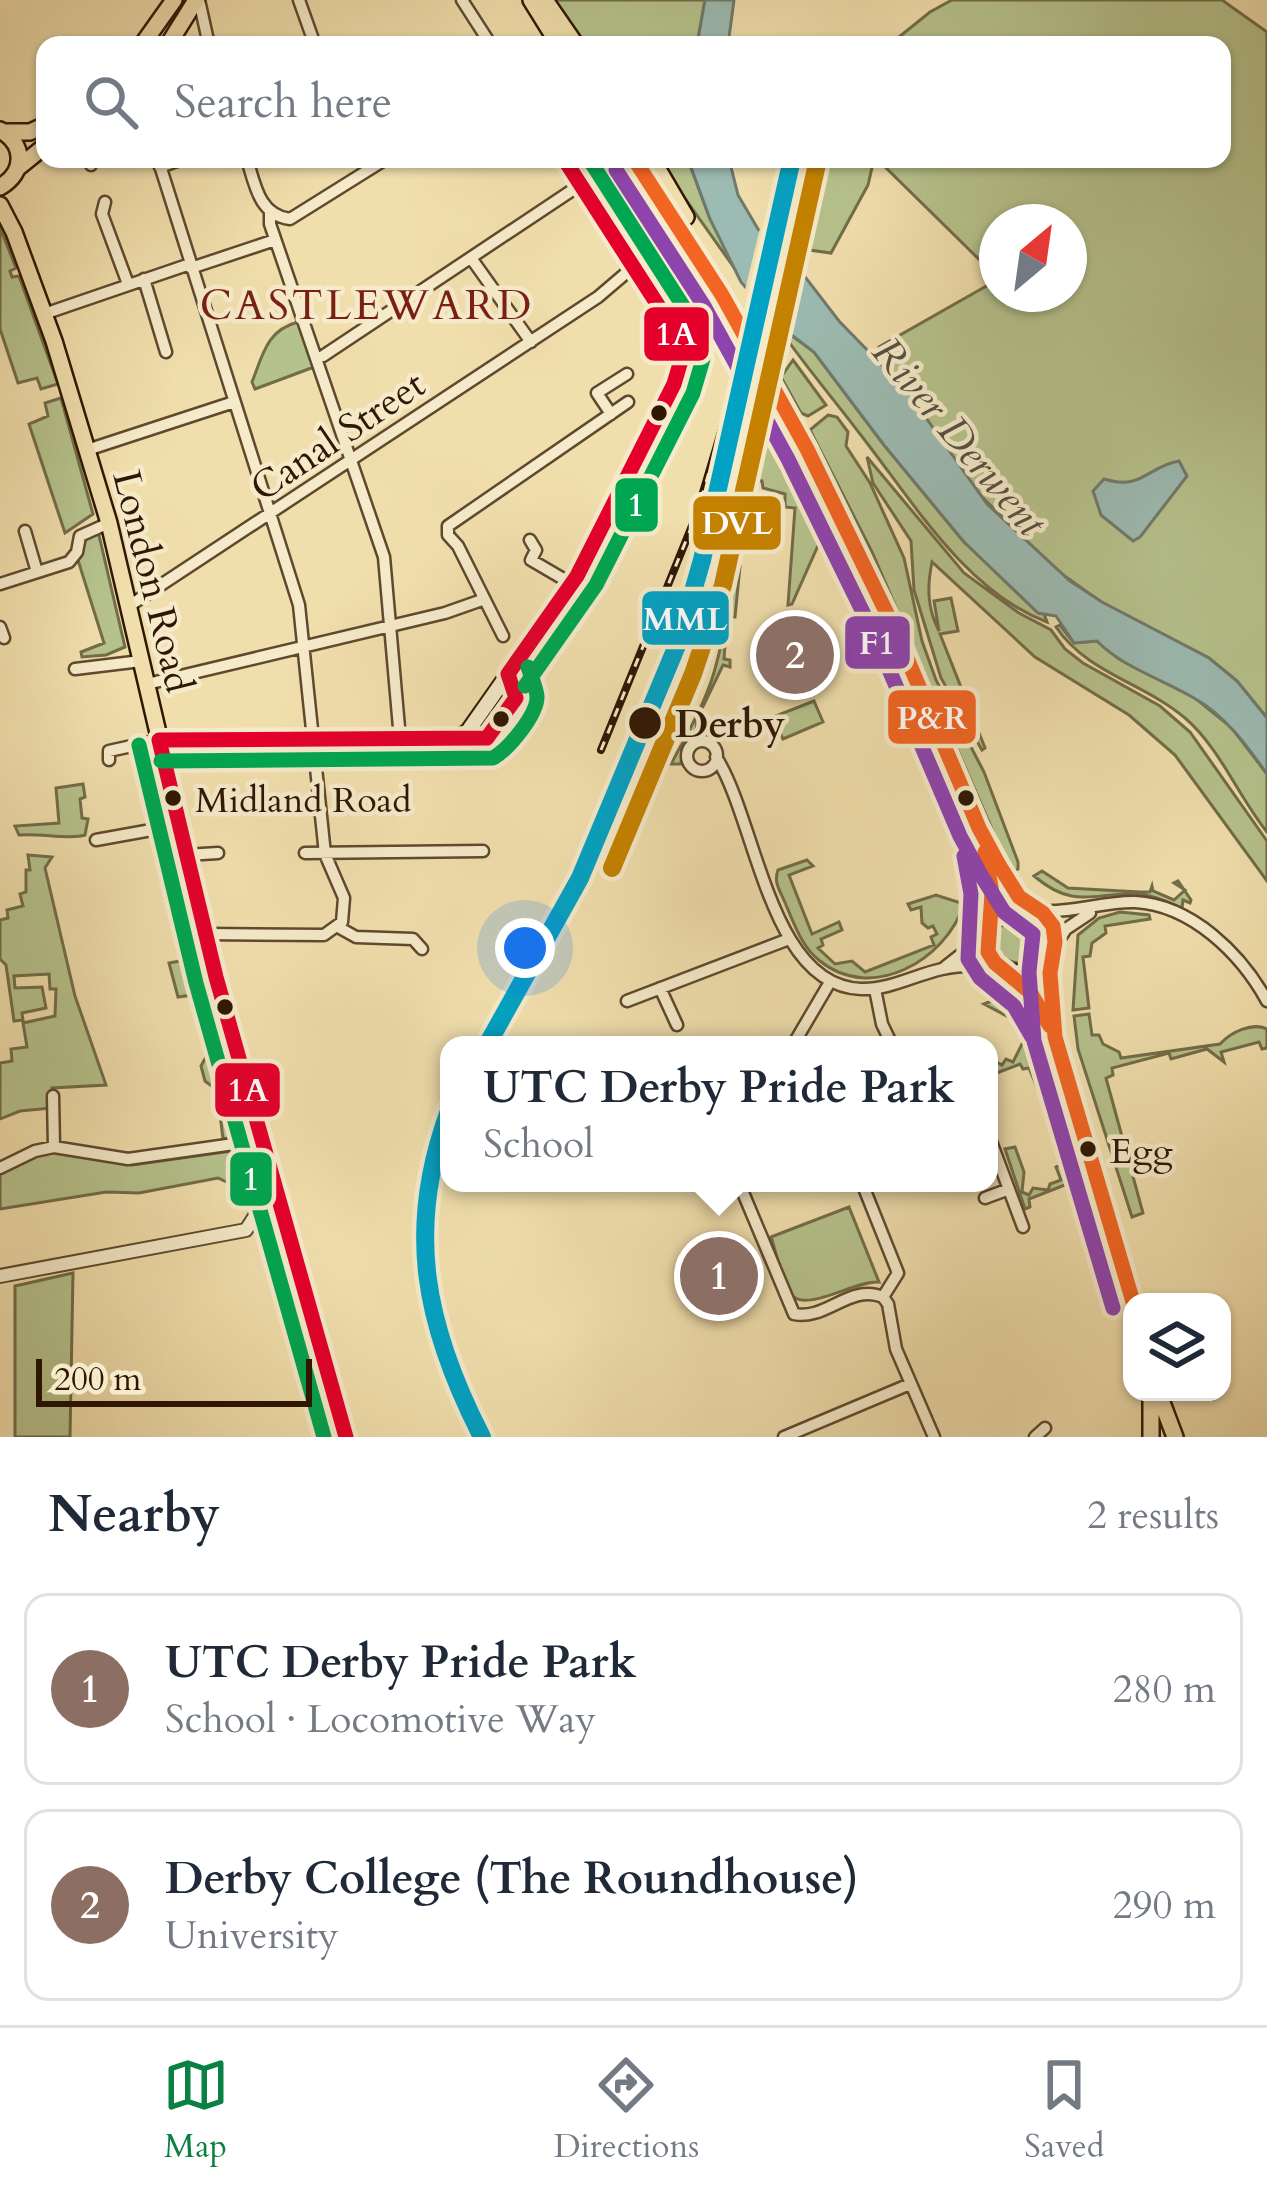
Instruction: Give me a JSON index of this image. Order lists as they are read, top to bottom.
{
  "streets": {
    "main road": ["London Road"],
    "street": ["Canal Street"]
  },
  "crossings": [
    ["Canal Street", "London Road"]
  ],
  "districts": ["CASTLEWARD"],
  "water": ["River Derwent"],
  "places": ["Derby", "Midland Road", "Egg"],
  "lines": [
    "transit line MML",
    "transit line DVL",
    "transit line 1A",
    "transit line 1",
    "transit line P&R",
    "transit line F1"
  ],
  "scale_bar": "200 m",
  "north": "top right",
  "page": {
    "search": "Search here",
    "pins": ["2", "1"],
    "popup": ["UTC Derby Pride Park", "School"],
    "scale": "200 m",
    "heading": ["Nearby", "2 results"],
    "list": [
      {
        "mark": "1",
        "name": "UTC Derby Pride Park",
        "note": "School · Locomotive Way",
        "value": "280 m"
      },
      {
        "mark": "2",
        "name": "Derby College (The Roundhouse)",
        "note": "University",
        "value": "290 m"
      }
    ],
    "nav": ["Map", "Directions", "Saved"]
  }
}
